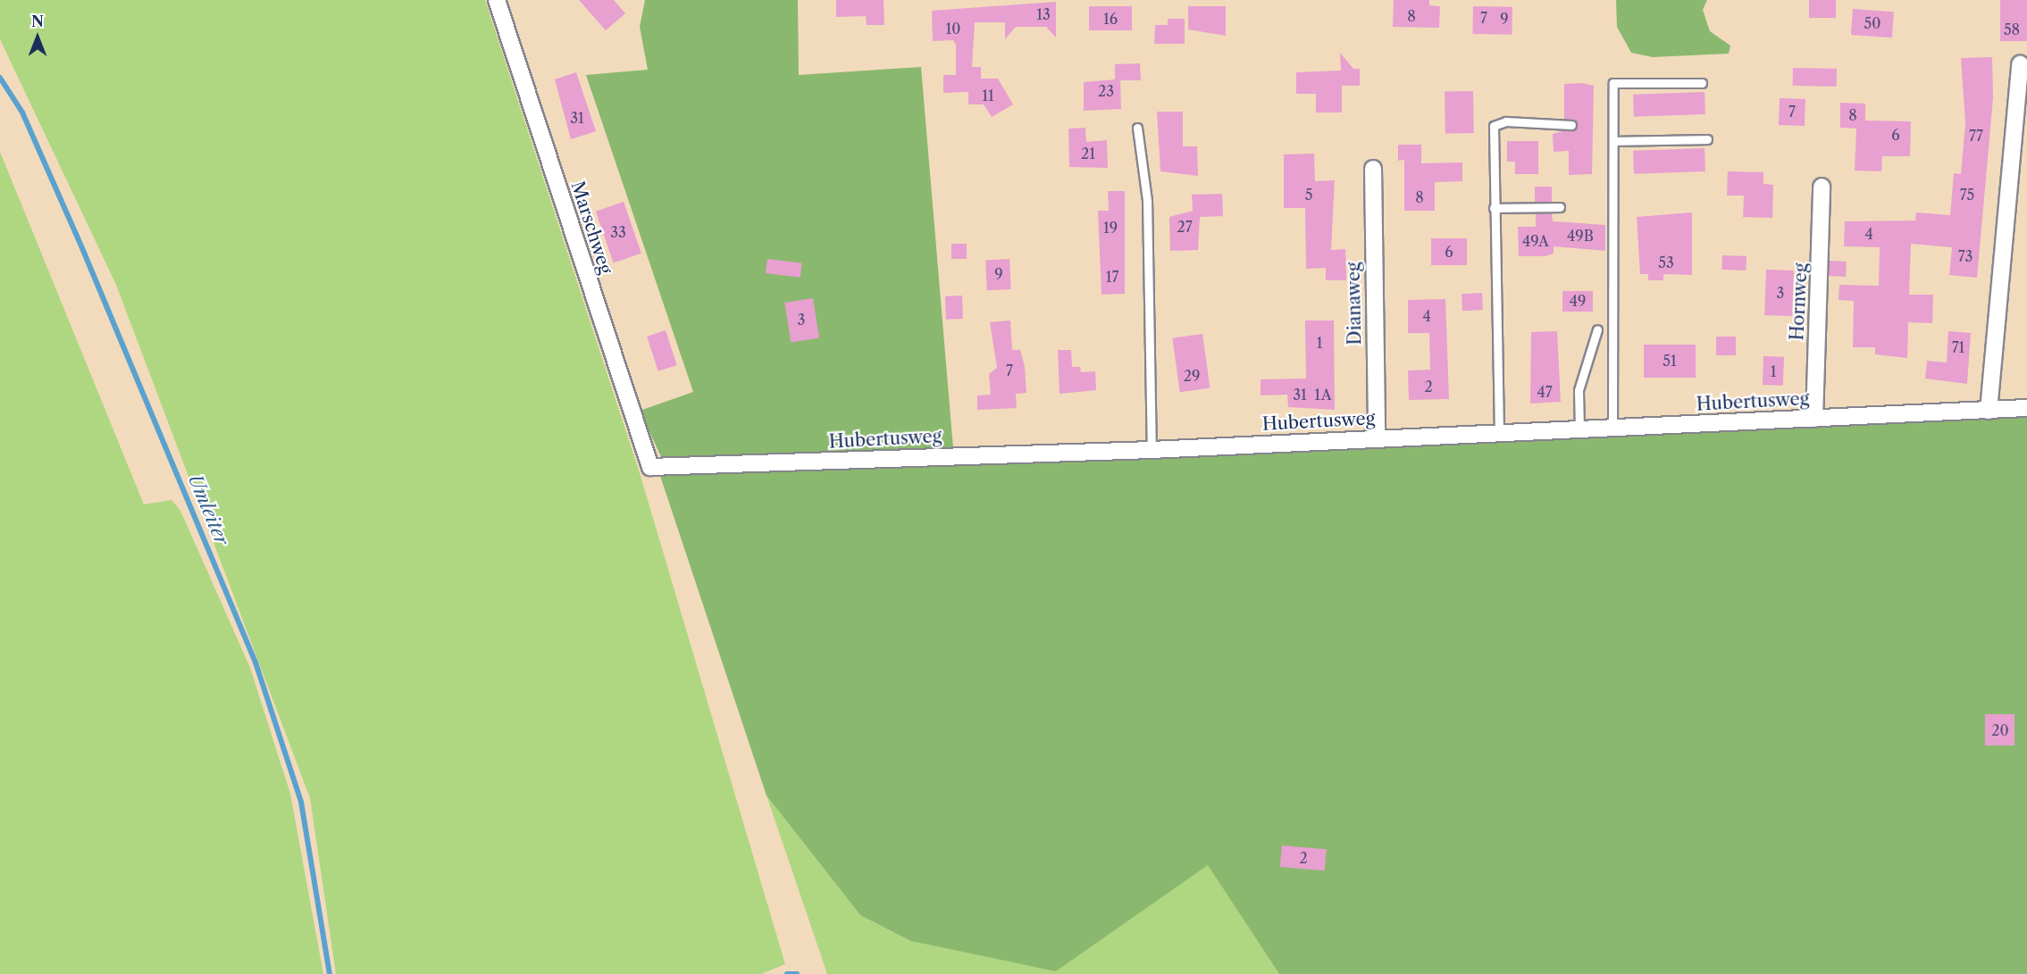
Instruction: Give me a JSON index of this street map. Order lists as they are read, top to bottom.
{
  "streets": {
    "street": [
      "Marschweg",
      "Hornweg",
      "Dianaweg",
      "Hubertusweg"
    ]
  },
  "crossings": [
    ["Marschweg", "Hubertusweg"],
    ["Hornweg", "Hubertusweg"],
    ["Dianaweg", "Hubertusweg"]
  ],
  "water": ["Umleiter"],
  "house_numbers": [
    "13",
    "8",
    "7",
    "16",
    "9",
    "50",
    "10",
    "58",
    "23",
    "11",
    "7",
    "8",
    "31",
    "6",
    "77",
    "21",
    "5",
    "75",
    "8",
    "27",
    "19",
    "33",
    "4",
    "49B",
    "49A",
    "6",
    "73",
    "53",
    "9",
    "17",
    "3",
    "49",
    "4",
    "3",
    "1",
    "71",
    "51",
    "7",
    "1",
    "29",
    "2",
    "47",
    "31",
    "1A",
    "20",
    "2"
  ],
  "north": "top"
}
